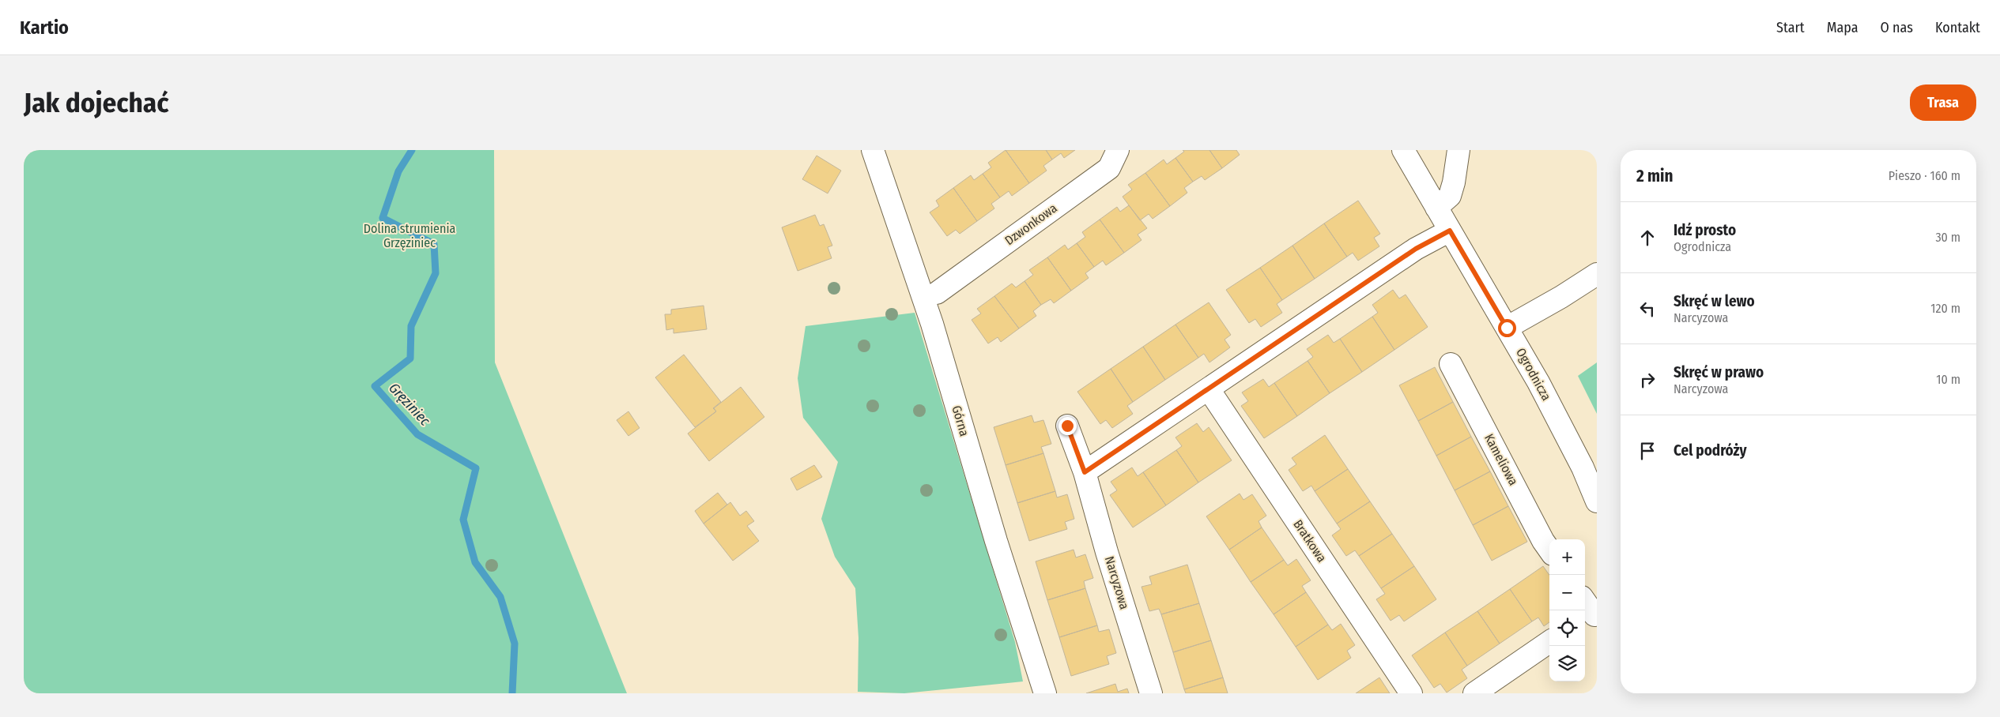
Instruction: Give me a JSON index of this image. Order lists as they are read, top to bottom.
{
  "streets": {
    "street": [
      "Dzwonkowa",
      "Ogrodnicza",
      "Górna",
      "Kameliowa",
      "Bratkowa",
      "Narcyzowa"
    ]
  },
  "water": ["Gręziniec"],
  "parks": ["Dolina strumienia Grzęziniec"],
  "page": {
    "header": "Kartio",
    "nav": [
      "Start",
      "Mapa",
      "O nas",
      "Kontakt"
    ],
    "buttons": "Trasa",
    "title": "Jak dojechać",
    "heading": ["2 min", "Pieszo · 160 m"],
    "list": [
      ["Idź prosto", "Ogrodnicza", "30 m"],
      ["Skręć w lewo", "Narcyzowa", "120 m"],
      ["Skręć w prawo", "Narcyzowa", "10 m"],
      "Cel podróży"
    ],
    "map_buttons": ["+", "−"]
  }
}
